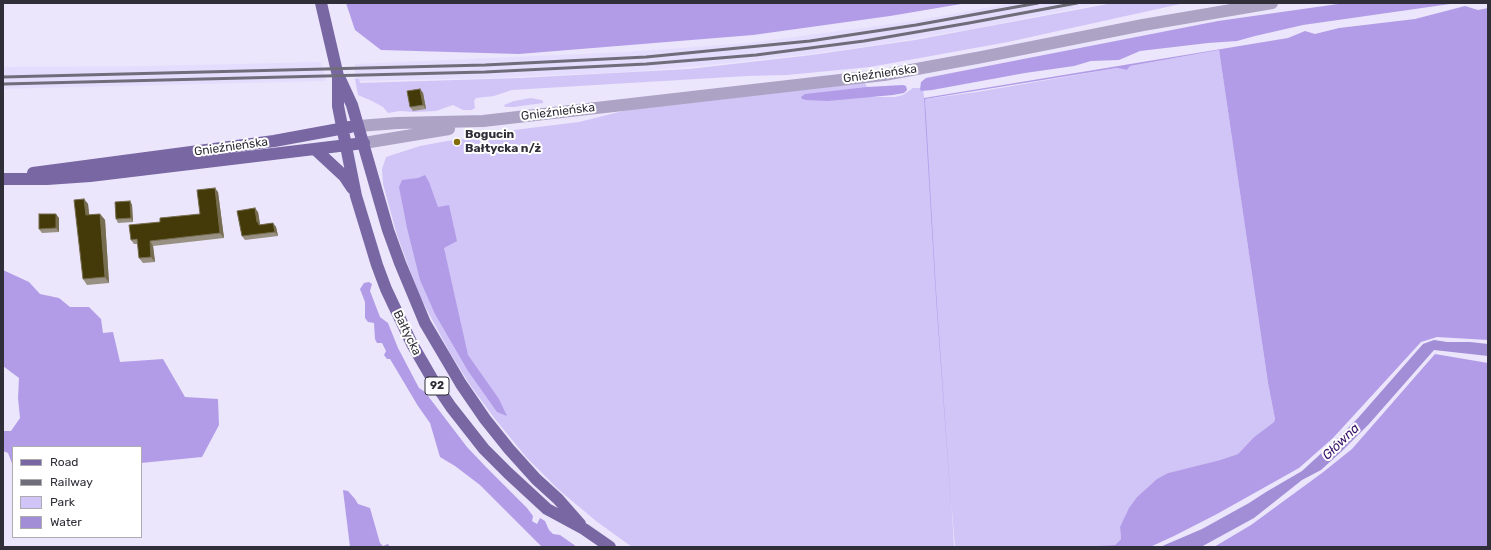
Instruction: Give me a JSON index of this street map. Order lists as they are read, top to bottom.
{
  "streets": {
    "main road": ["Gnieźnieńska", "Bałtycka", "92"]
  },
  "crossings": [
    ["Gnieźnieńska", "Bałtycka"]
  ],
  "water": ["Główna"],
  "places": ["Bogucin Bałtycka n/ż"],
  "legend": [
    "Road",
    "Railway",
    "Park",
    "Water"
  ]
}
